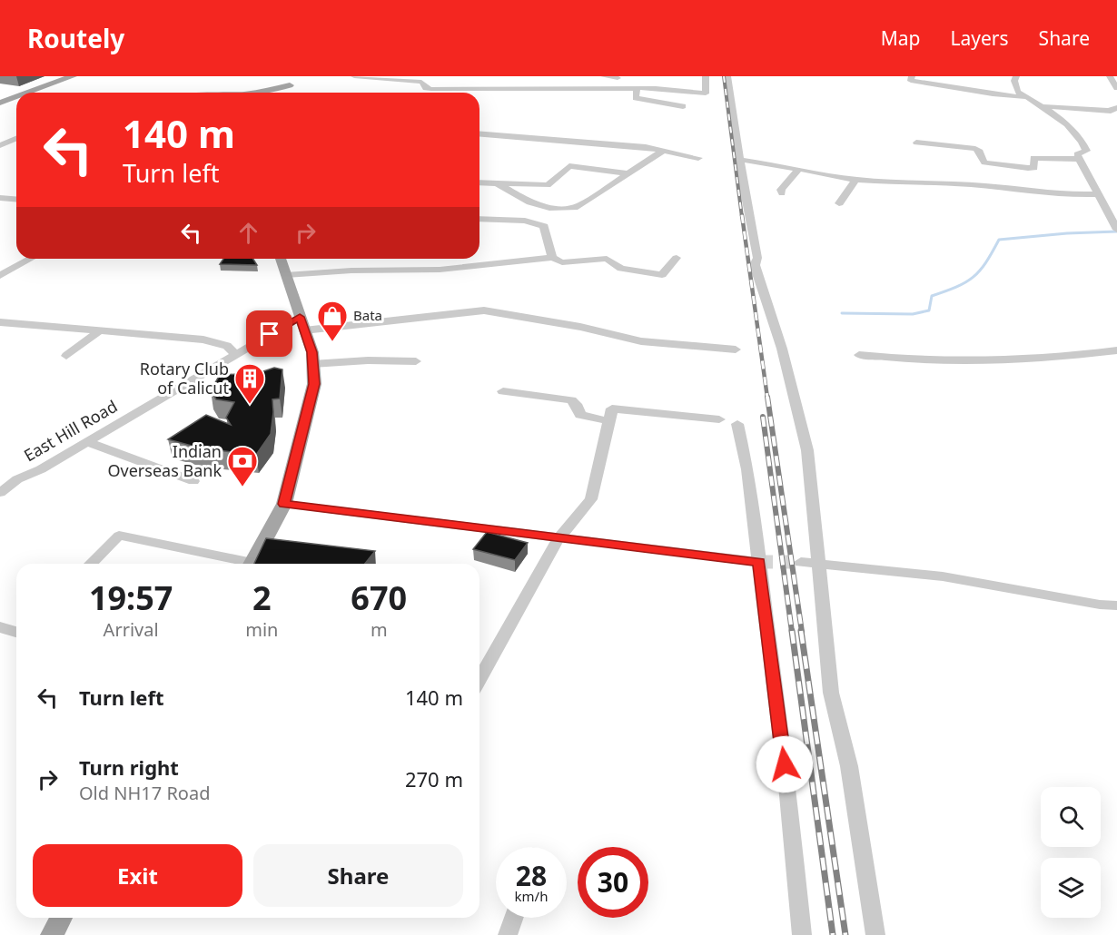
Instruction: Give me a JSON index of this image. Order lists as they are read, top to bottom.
{
  "streets": {
    "street": ["East Hill Road"]
  },
  "places": {
    "shop": ["Bata"],
    "building": ["Rotary Club of Calicut"],
    "bank": ["Indian Overseas Bank"]
  },
  "page": {
    "header": "Routely",
    "nav": ["Map", "Layers", "Share"],
    "turn": ["140 m", "Turn left"],
    "eta": [
      "19:57",
      "Arrival",
      "2",
      "min",
      "670",
      "m"
    ],
    "list": [
      {
        "name": "Turn left",
        "value": "140 m"
      },
      {
        "name": "Turn right",
        "note": "Old NH17 Road",
        "value": "270 m"
      }
    ],
    "buttons": ["Exit", "Share"],
    "speed": "28 km/h",
    "limit": "30"
  }
}
